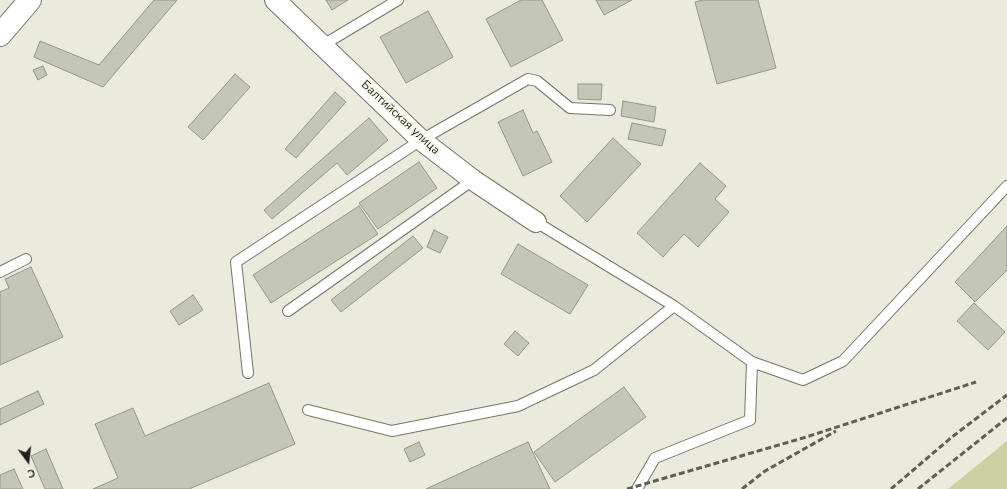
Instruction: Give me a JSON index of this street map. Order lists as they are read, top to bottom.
{
  "streets": {
    "street": ["Балтийская улица"]
  },
  "north": "bottom"
}
